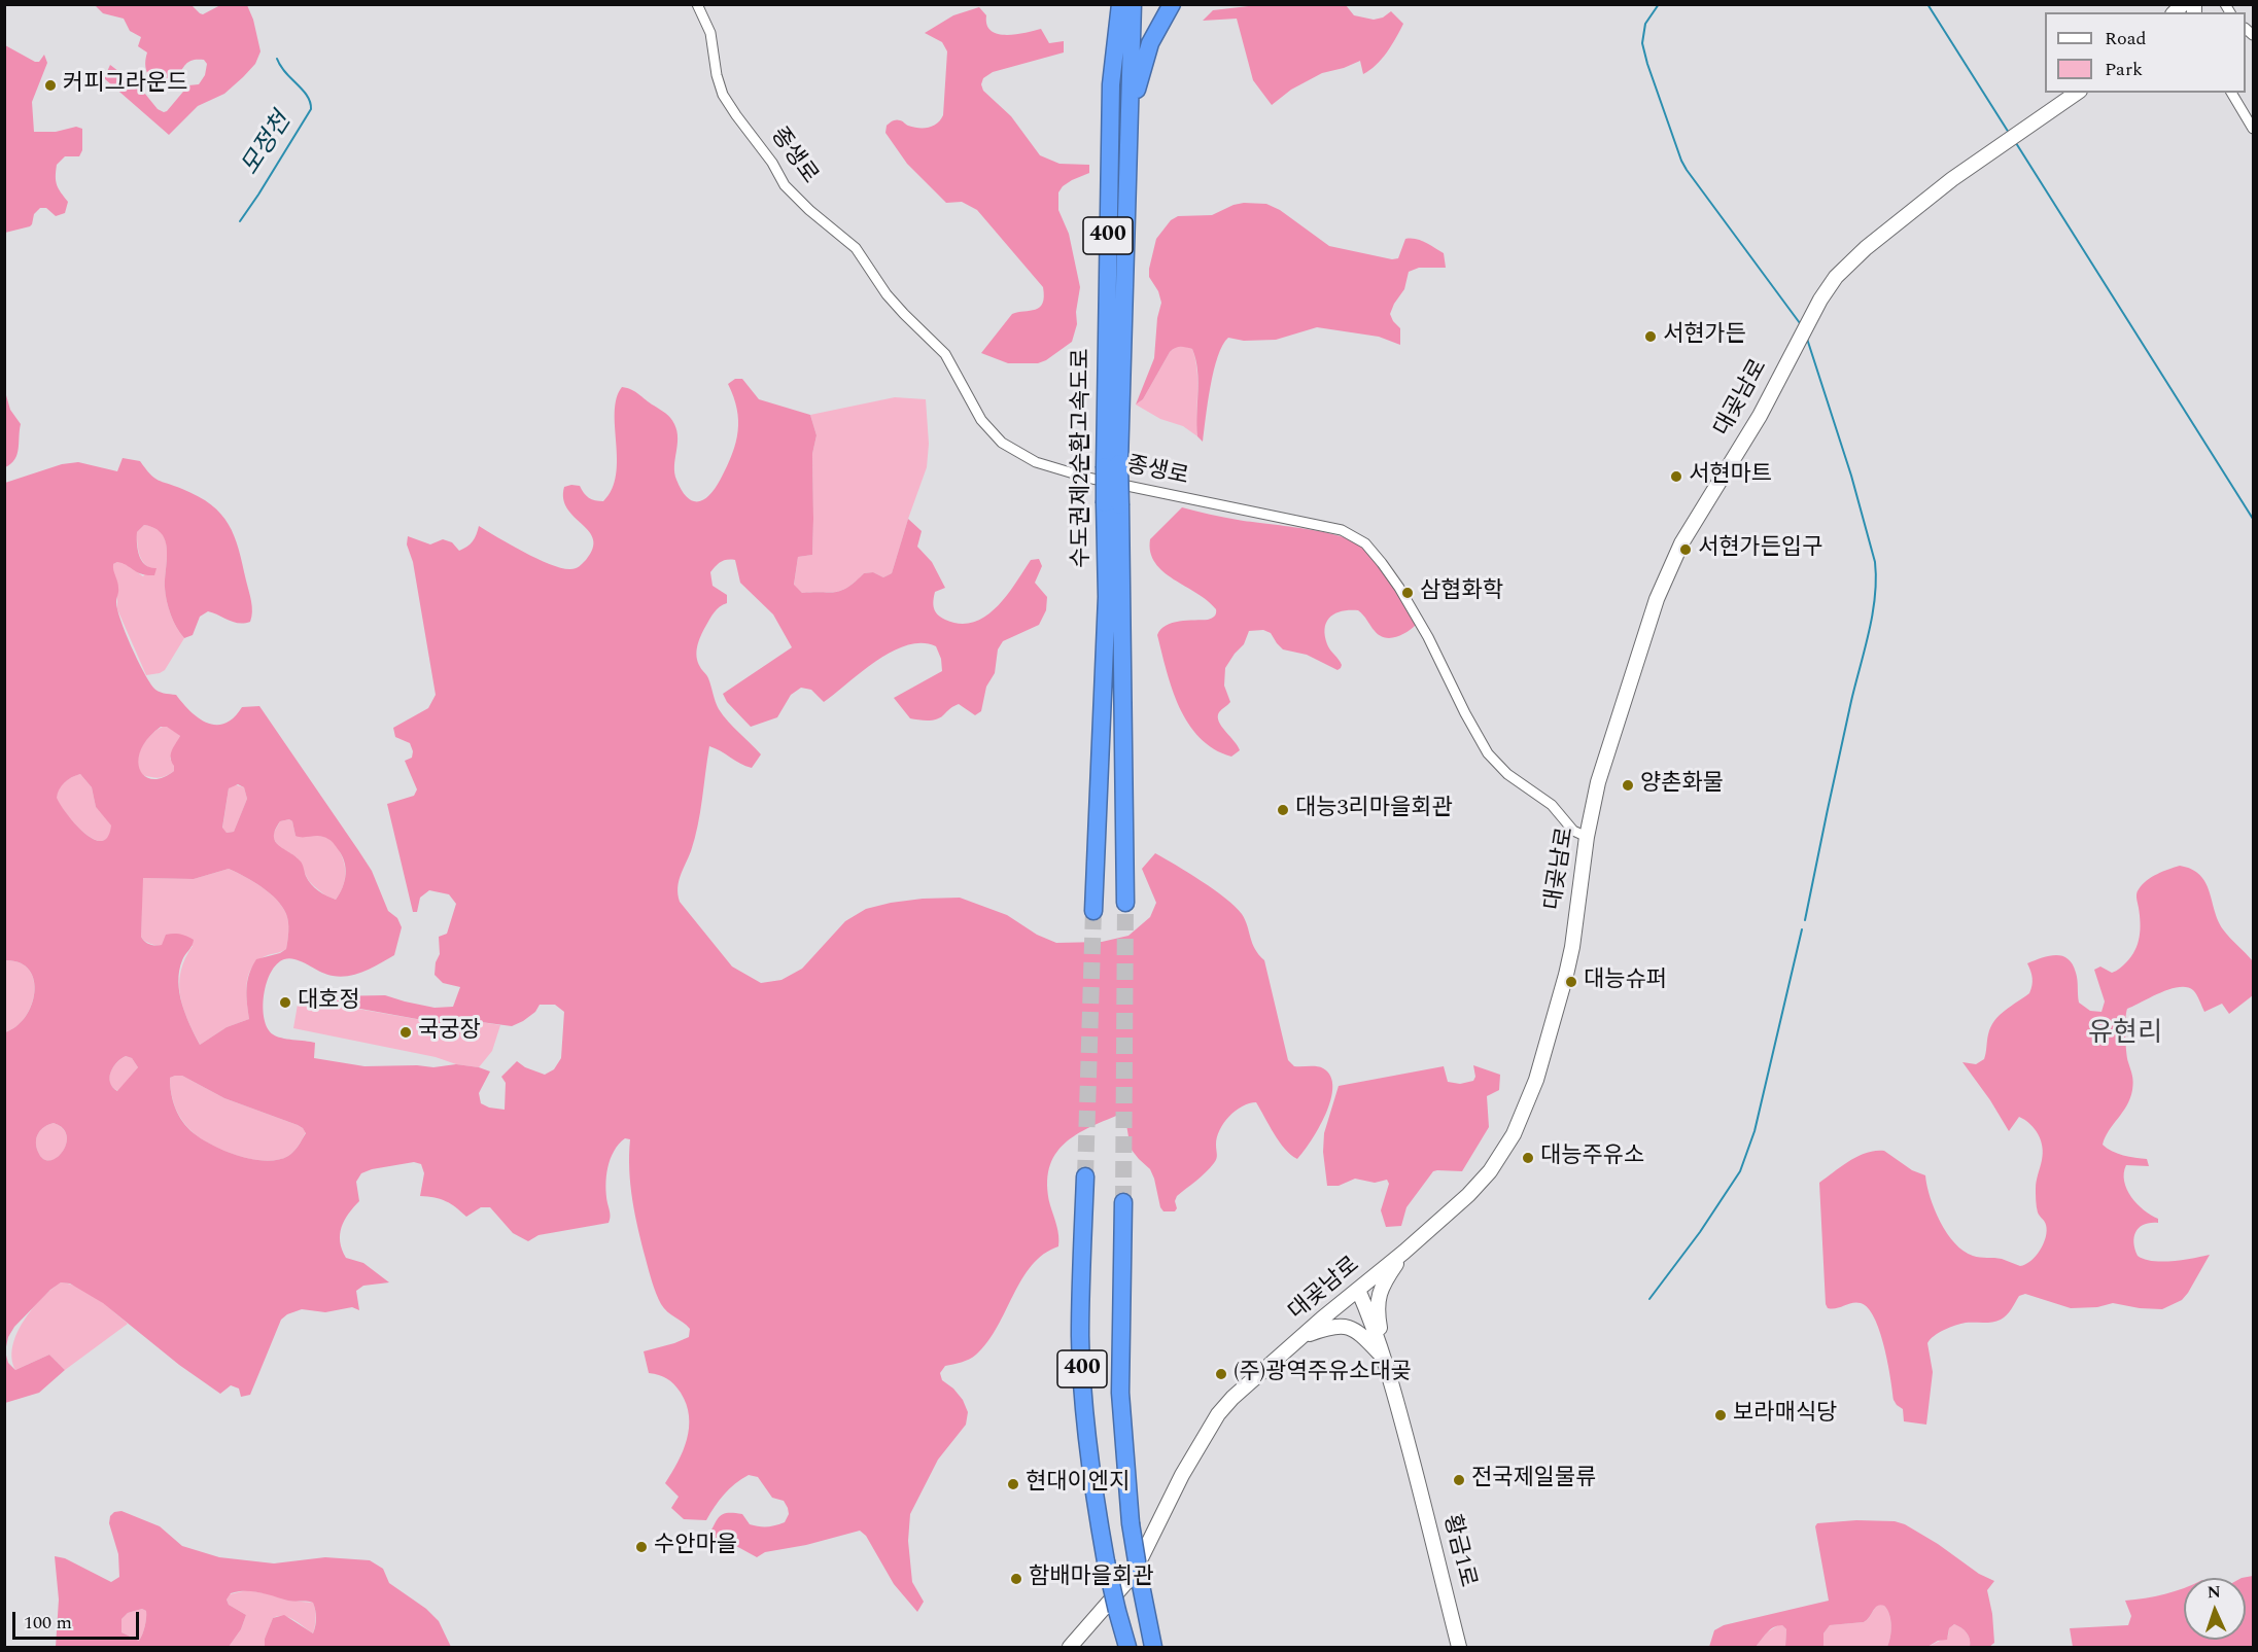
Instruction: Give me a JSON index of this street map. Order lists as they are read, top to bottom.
{
  "streets": {
    "highway": ["400", "수도권제2순환고속도로"],
    "street": ["종생로", "대곶남로", "황금1로"]
  },
  "crossings": [
    ["종생로", "대곶남로"],
    ["대곶남로", "황금1로"]
  ],
  "districts": ["유현리"],
  "water": ["모정천"],
  "places": [
    "커피그라운드",
    "서현가든",
    "서현마트",
    "서현가든입구",
    "삼협화학",
    "양촌화물",
    "대능3리마을회관",
    "대능슈퍼",
    "대호정",
    "국궁장",
    "대능주유소",
    "(주)광역주유소대곶",
    "보라매식당",
    "전국제일물류",
    "현대이엔지",
    "수안마을",
    "함배마을회관"
  ],
  "legend": ["Road", "Park"],
  "scale_bar": "100 m",
  "north": "top"
}
